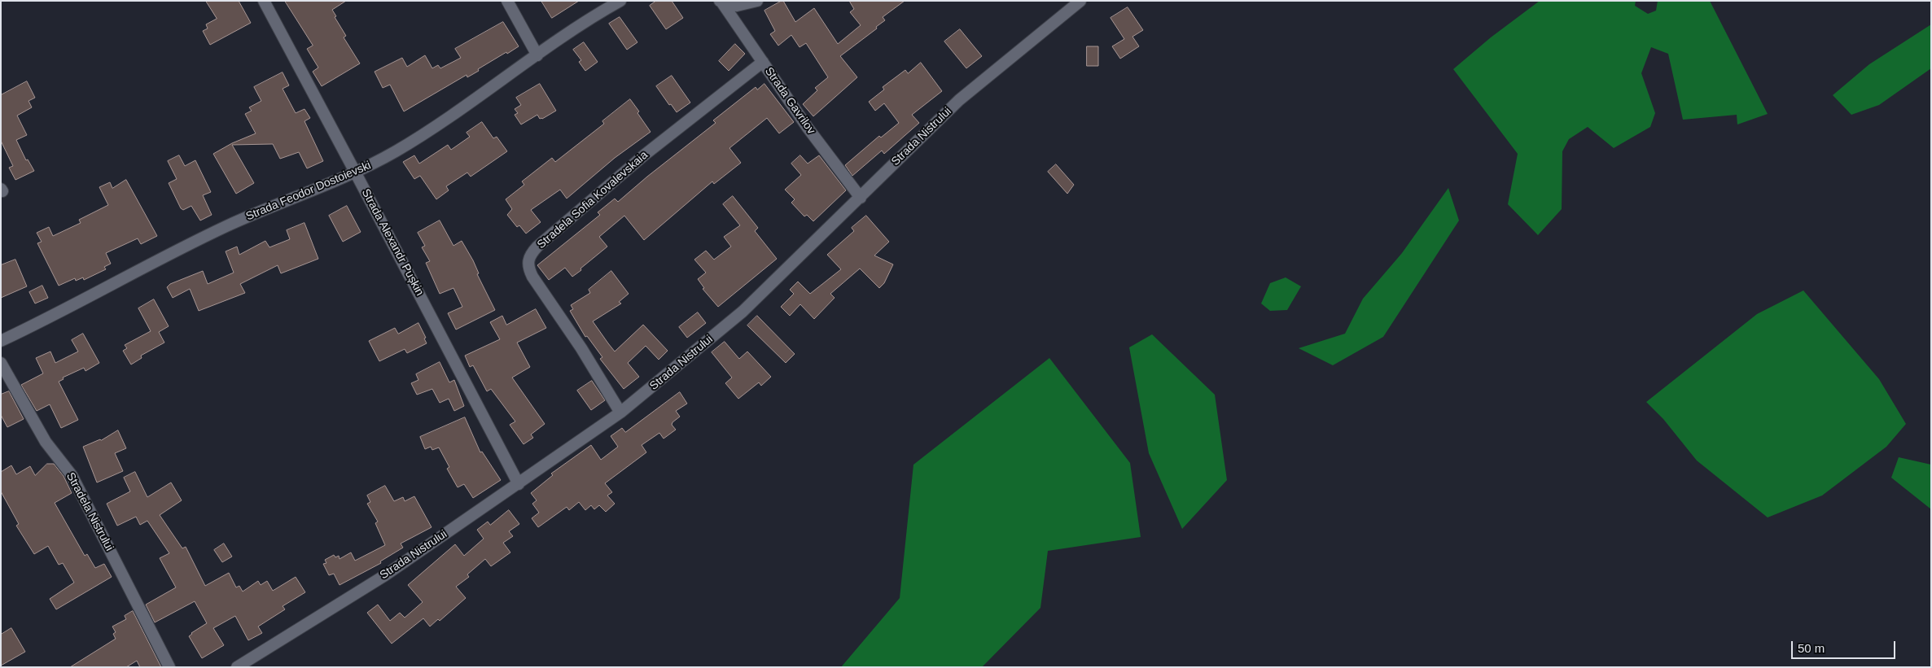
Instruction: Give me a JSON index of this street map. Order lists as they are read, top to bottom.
{
  "streets": {
    "street": [
      "Strada Gavrilov",
      "Strada Nistrului",
      "Strada Feodor Dostoievski",
      "Stradela Sofia Kovalevskaia",
      "Strada Alexandr Pușkin",
      "Stradela Nistrului"
    ]
  },
  "crossings": [
    ["Strada Gavrilov", "Strada Nistrului"],
    ["Strada Gavrilov", "Stradela Sofia Kovalevskaia"],
    ["Strada Nistrului", "Stradela Sofia Kovalevskaia"],
    ["Strada Nistrului", "Strada Alexandr Pușkin"],
    ["Strada Feodor Dostoievski", "Strada Alexandr Pușkin"]
  ],
  "scale_bar": "50 m"
}
